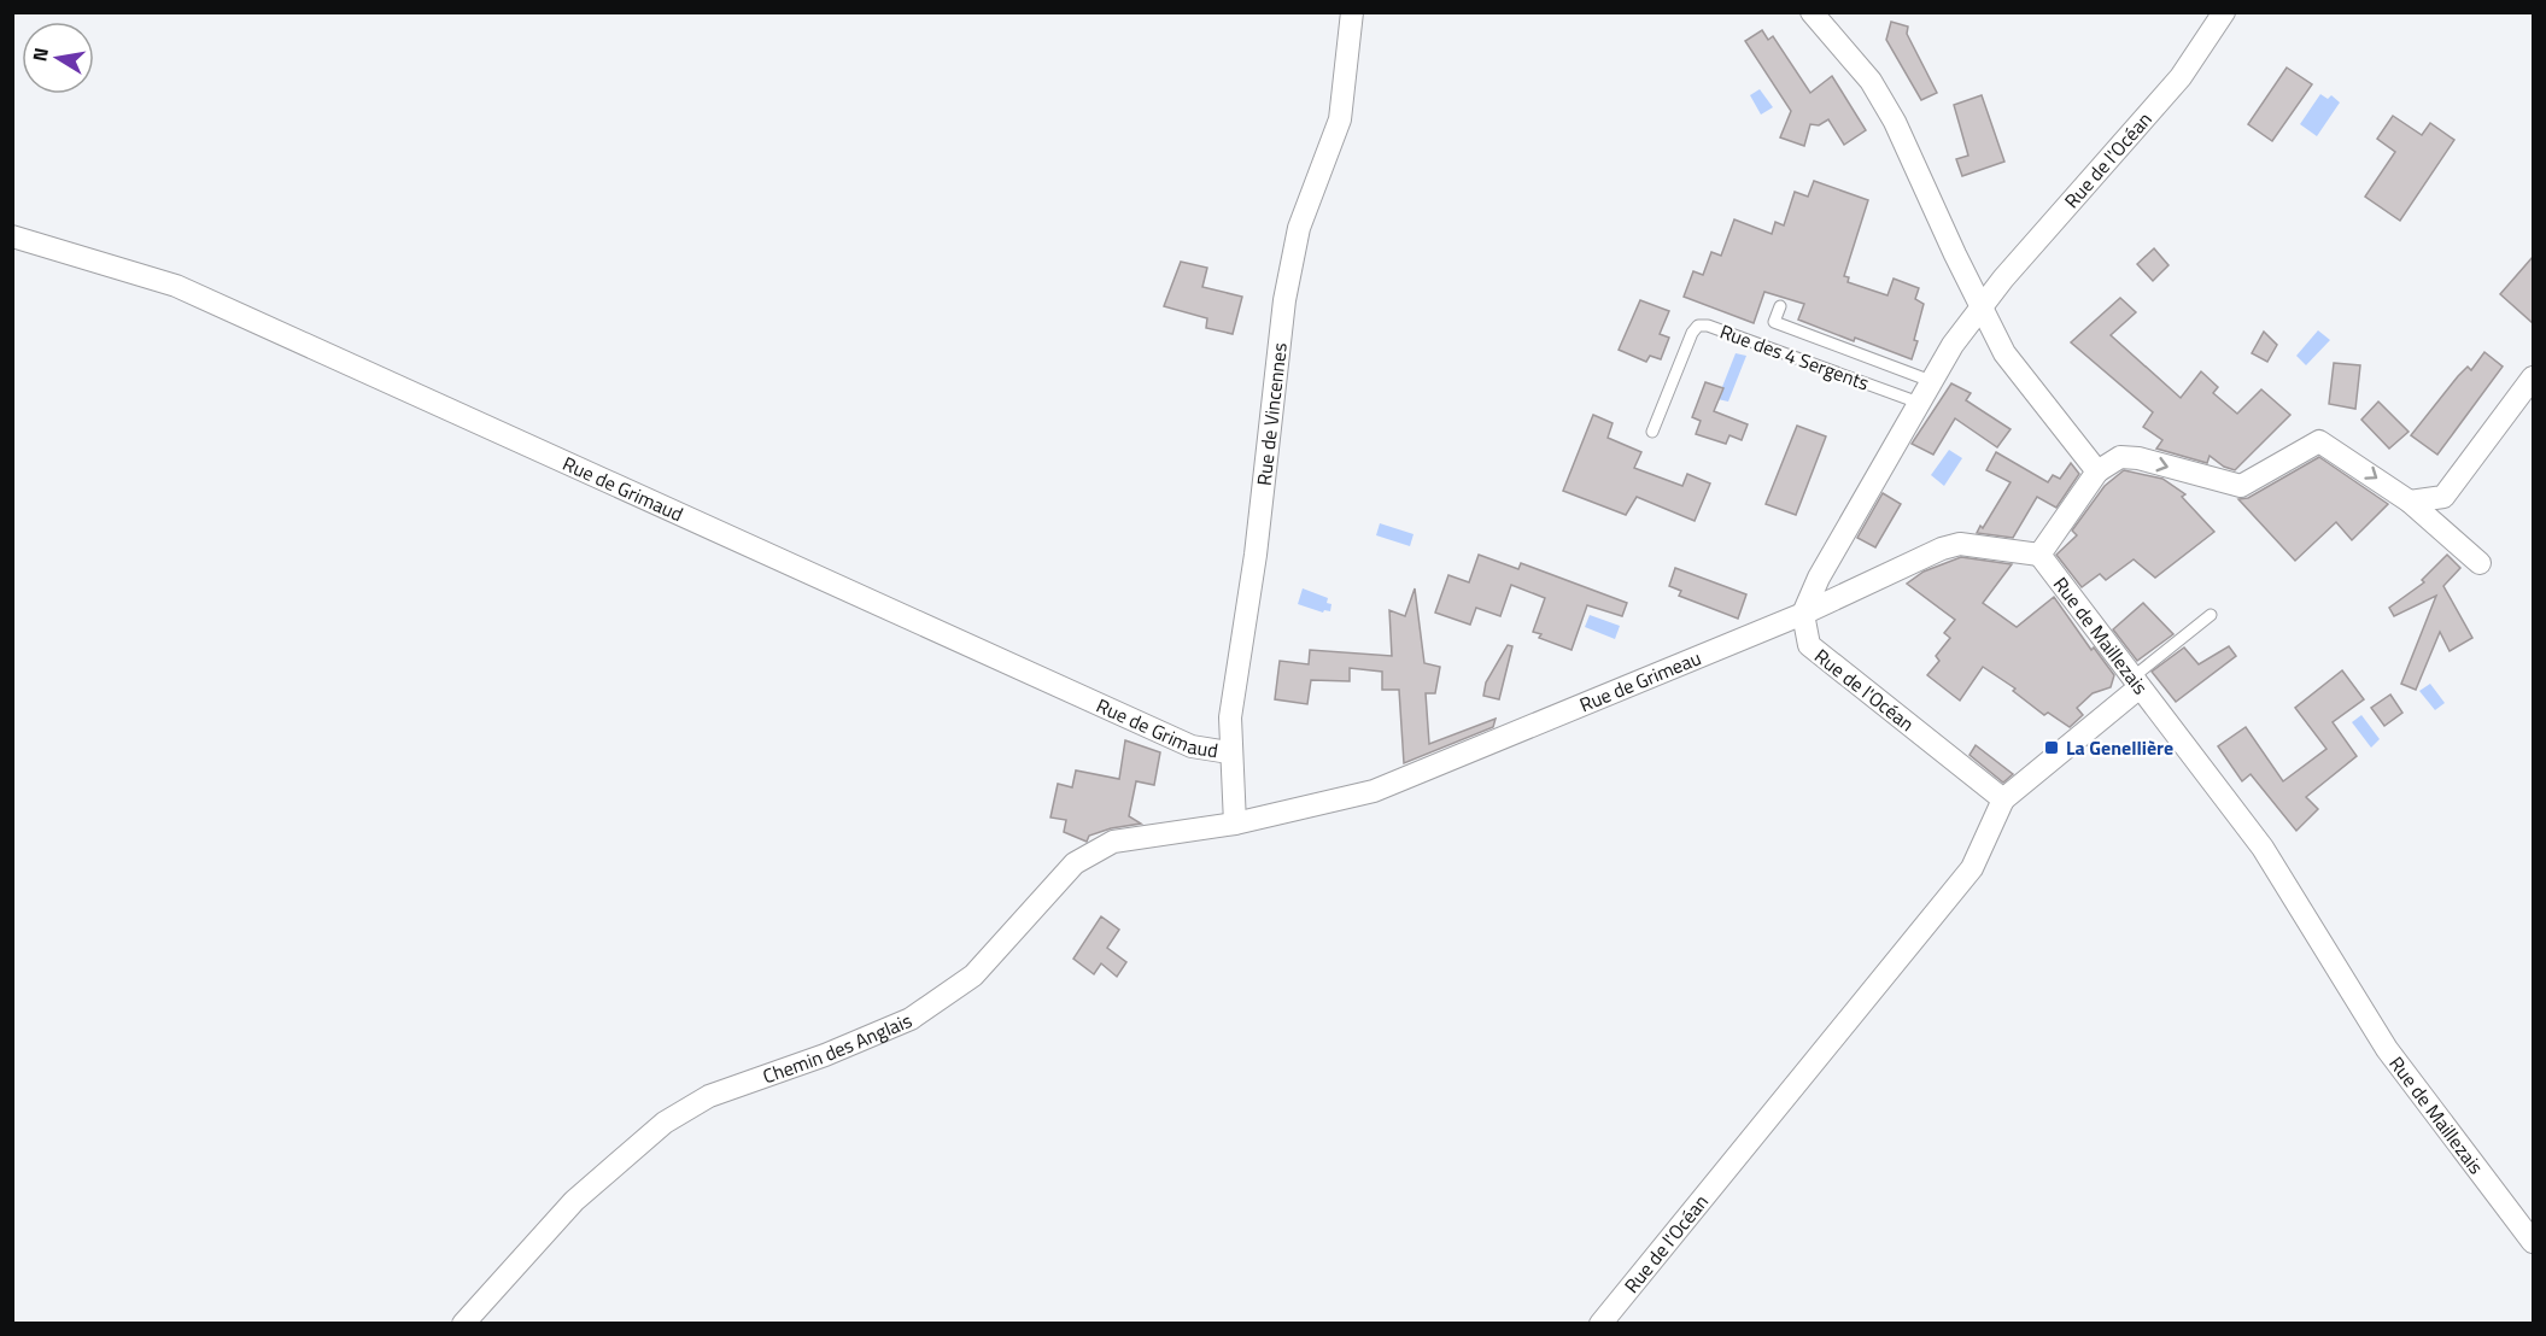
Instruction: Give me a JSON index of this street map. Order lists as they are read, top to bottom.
{
  "streets": {
    "street": [
      "Rue de l'Océan",
      "Rue de Vincennes",
      "Rue de Grimaud",
      "Rue de Maillezais",
      "Rue de Grimeau",
      "Chemin des Anglais"
    ],
    "lane": ["Rue des 4 Sergents"]
  },
  "crossings": [
    ["Rue de l'Océan", "Rue des 4 Sergents"],
    ["Rue de l'Océan", "Rue de Grimeau"],
    ["Rue de Vincennes", "Rue de Grimaud"],
    ["Rue de Vincennes", "Rue de Grimeau"],
    ["Rue de Vincennes", "Chemin des Anglais"],
    ["Rue de Maillezais", "Rue de Grimeau"],
    ["Rue de Grimeau", "Chemin des Anglais"]
  ],
  "places": {
    "transit": ["La Genellière"]
  },
  "north": "left"
}
